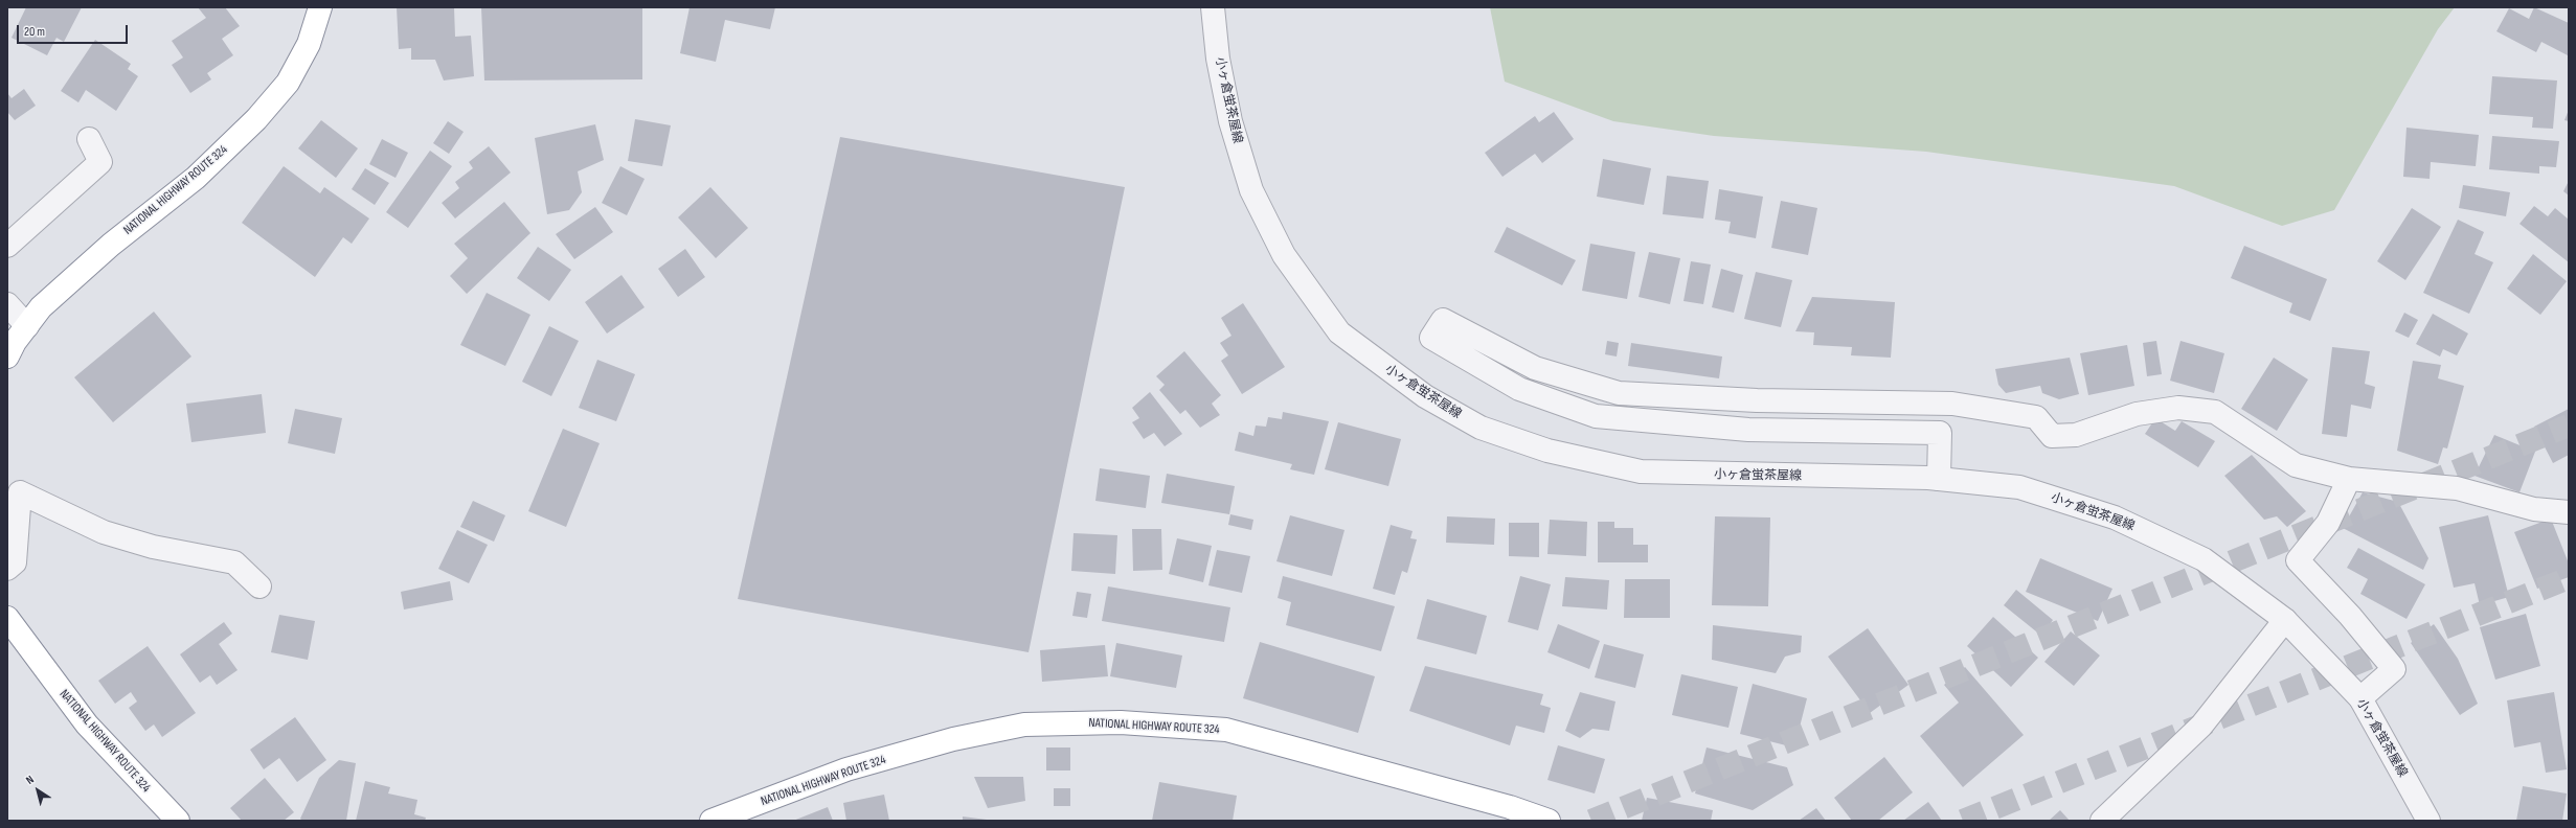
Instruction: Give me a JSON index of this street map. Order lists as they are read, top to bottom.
{
  "streets": {
    "highway": ["NATIONAL HIGHWAY ROUTE 324"],
    "street": ["小ヶ倉蛍茶屋線"]
  },
  "scale_bar": "20 m",
  "north": "top left"
}
